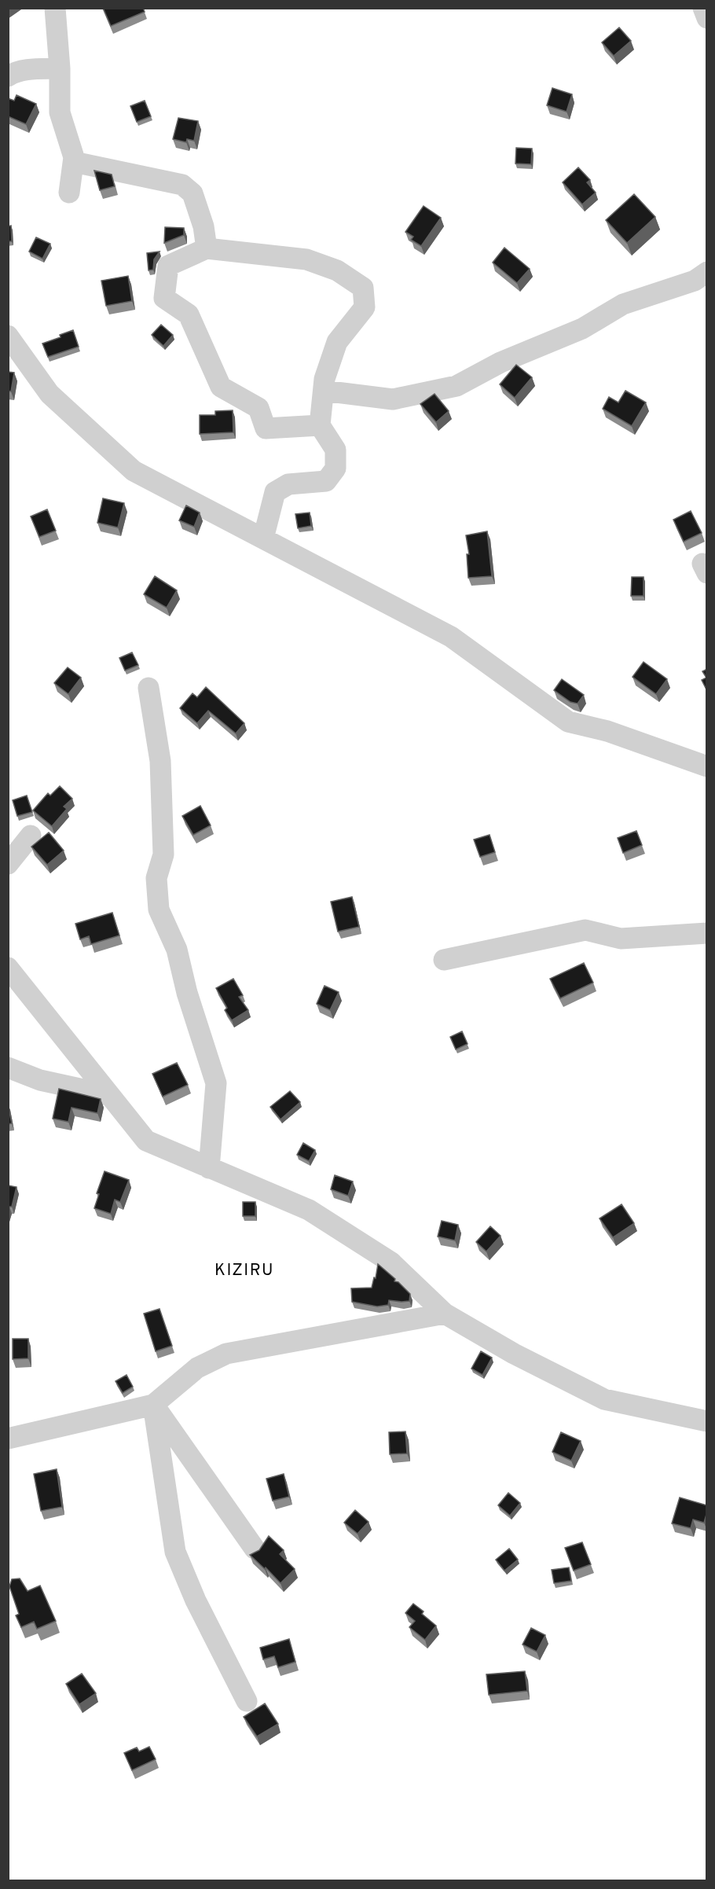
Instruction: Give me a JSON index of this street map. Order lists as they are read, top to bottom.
{
  "districts": ["KIZIRU"]
}
